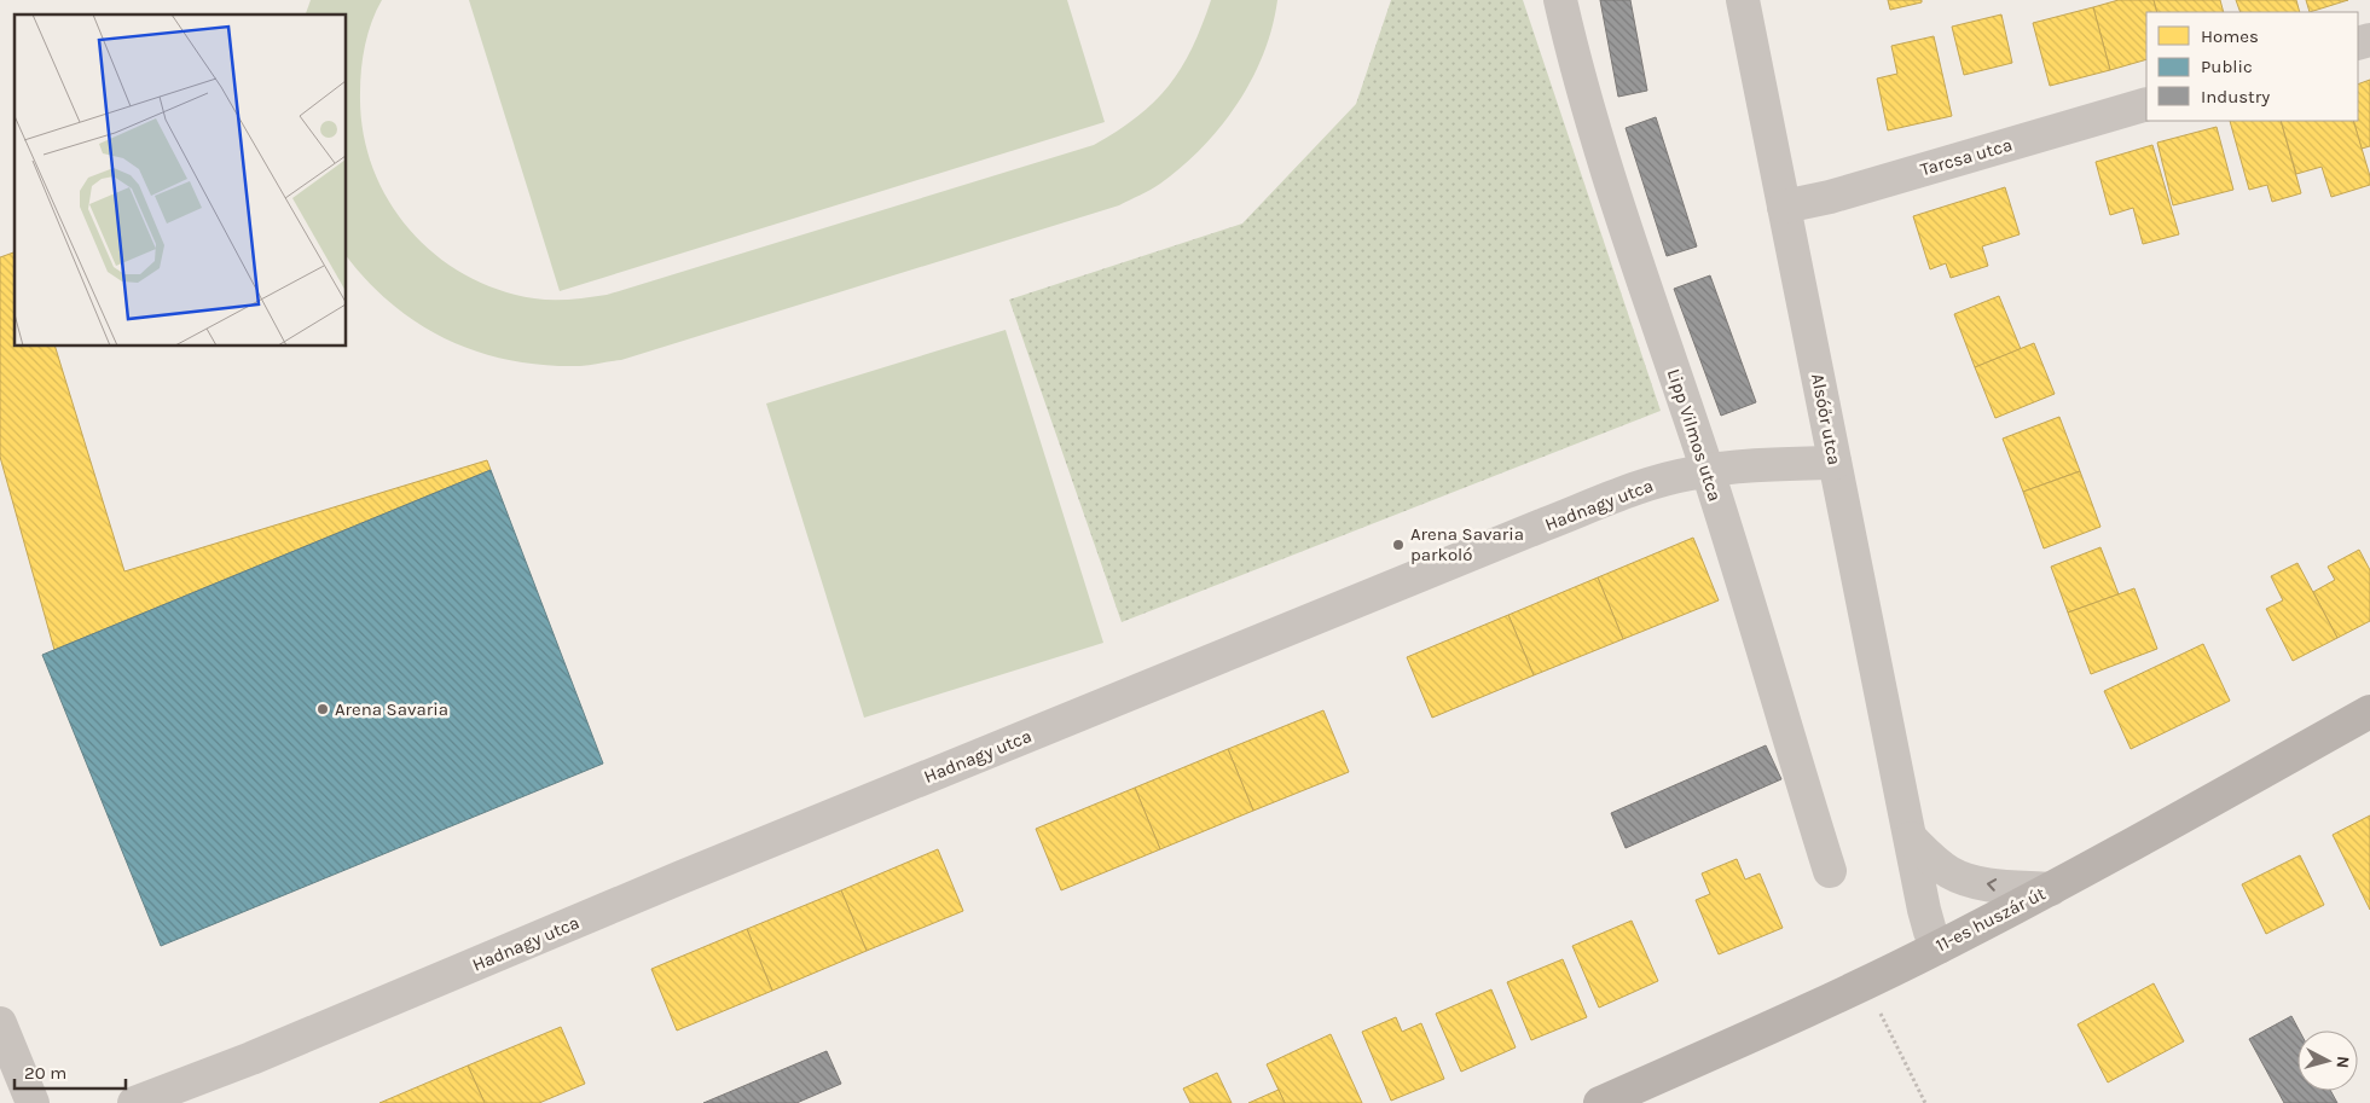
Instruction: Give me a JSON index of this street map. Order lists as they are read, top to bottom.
{
  "streets": {
    "main road": ["11-es huszár út"],
    "street": [
      "Tarcsa utca",
      "Alsóőr utca",
      "Lipp Vilmos utca",
      "Hadnagy utca"
    ]
  },
  "crossings": [
    ["Tarcsa utca", "Alsóőr utca"],
    ["Alsóőr utca", "Hadnagy utca"],
    ["Alsóőr utca", "11-es huszár út"],
    ["Lipp Vilmos utca", "Hadnagy utca"]
  ],
  "places": ["Arena Savaria parkoló", "Arena Savaria"],
  "legend": ["Homes", "Public", "Industry"],
  "scale_bar": "20 m",
  "north": "right"
}
